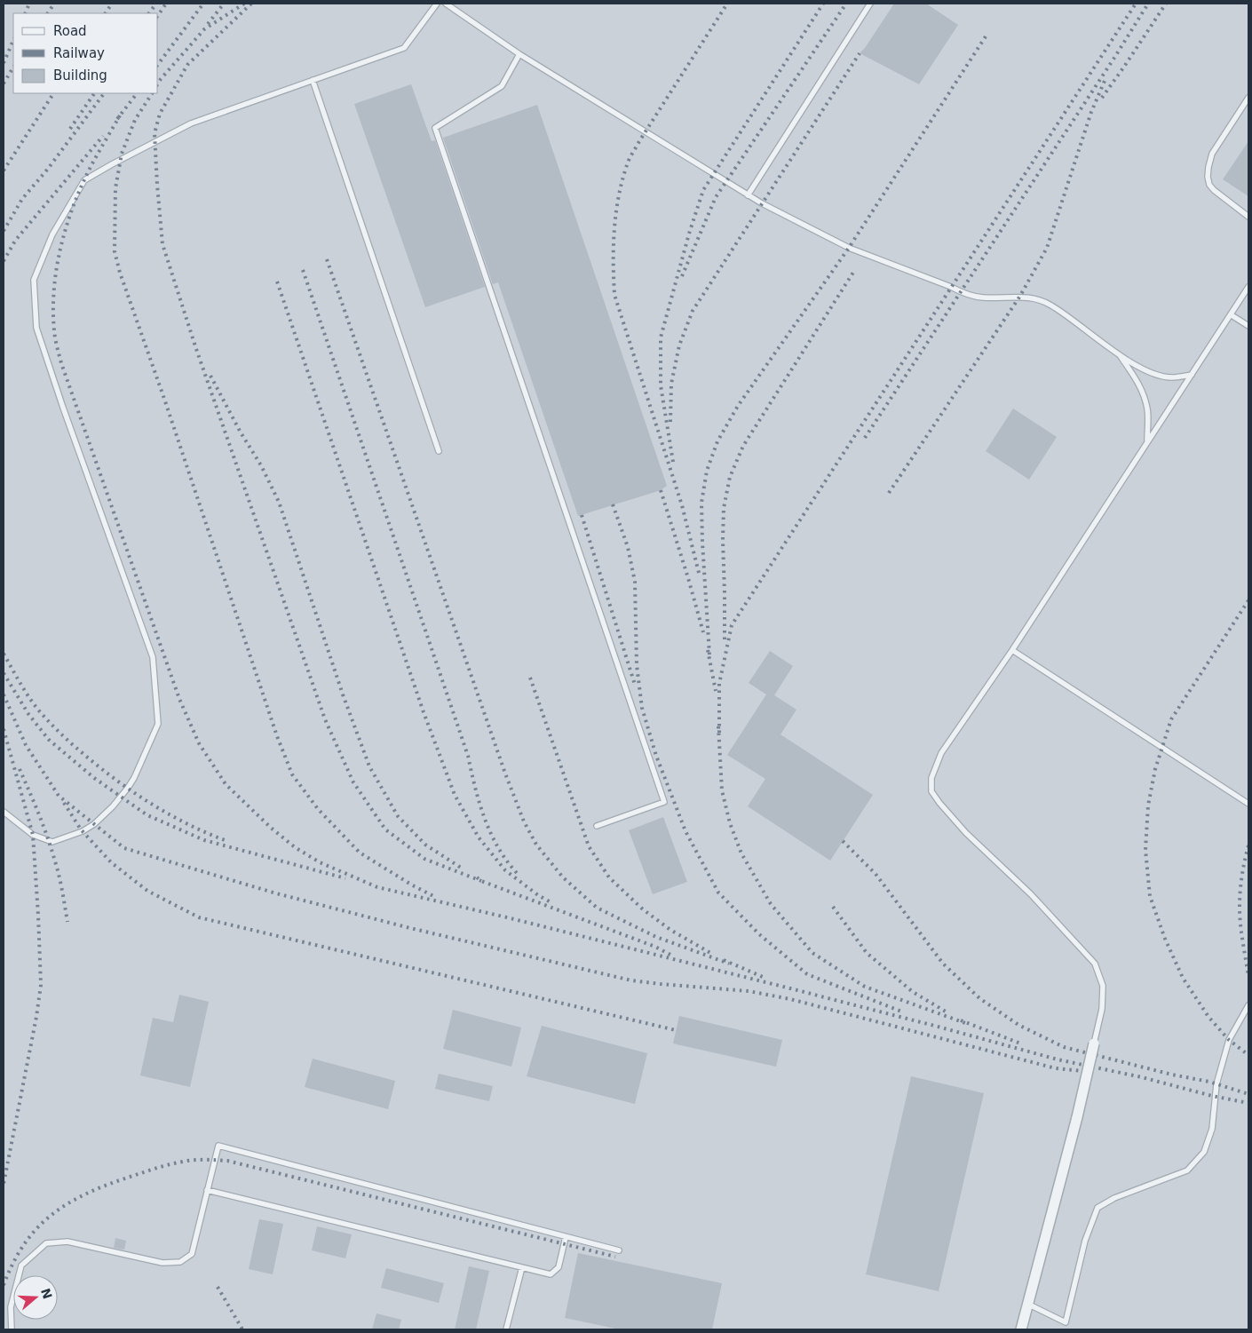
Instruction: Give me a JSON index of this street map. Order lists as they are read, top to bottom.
{
  "legend": ["Road", "Railway", "Building"],
  "north": "right"
}
